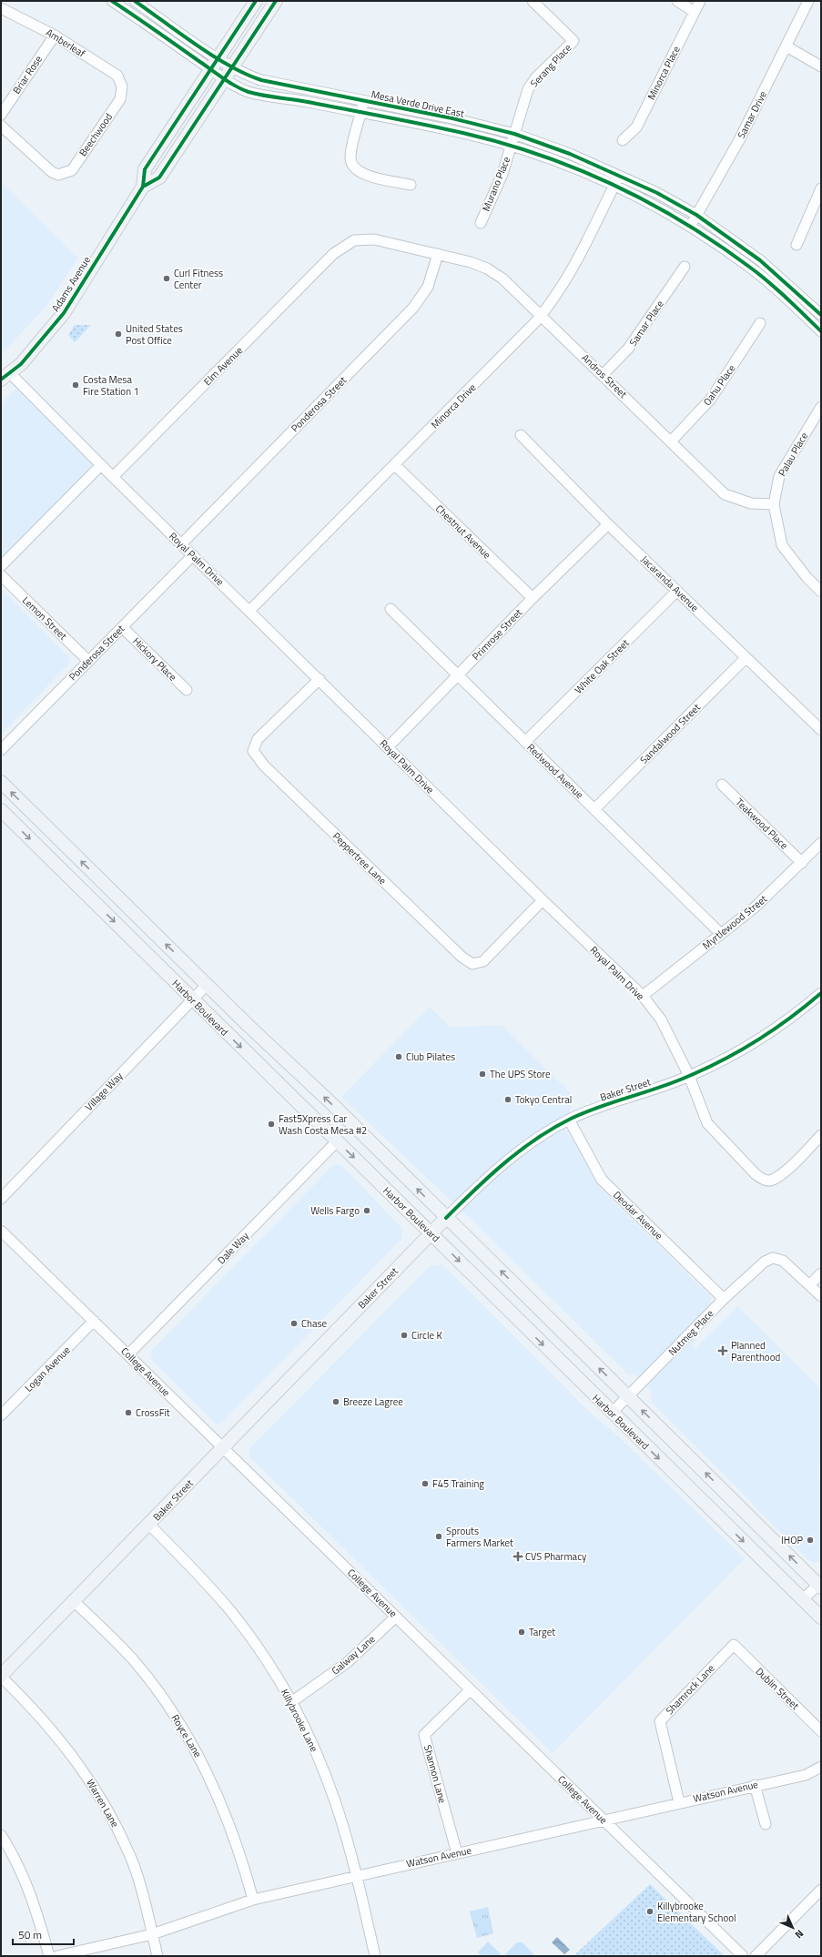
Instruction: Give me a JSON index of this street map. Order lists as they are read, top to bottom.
{
  "streets": {
    "main road": ["Adams Avenue", "Harbor Boulevard", "Baker Street"],
    "street": [
      "Amberleaf",
      "Serang Place",
      "Minorca Place",
      "Briar Rose",
      "Mesa Verde Drive East",
      "Samar Drive",
      "Beechwood",
      "Murano Place",
      "Samar Place",
      "Elm Avenue",
      "Andros Street",
      "Oahu Place",
      "Ponderosa Street",
      "Minorca Drive",
      "Palau Place",
      "Chestnut Avenue",
      "Royal Palm Drive",
      "Jacaranda Avenue",
      "Lemon Street",
      "Primrose Street",
      "Hickory Place",
      "White Oak Street",
      "Sandalwood Street",
      "Redwood Avenue",
      "Teakwood Place",
      "Peppertree Lane",
      "Myrtlewood Street",
      "Village Way",
      "Deodar Avenue",
      "Dale Way",
      "Nutmeg Place",
      "Logan Avenue",
      "College Avenue",
      "Galway Lane",
      "Dublin Street",
      "Shamrock Lane",
      "Killybrooke Lane",
      "Royce Lane",
      "Shannon Lane",
      "Watson Avenue",
      "Warren Lane"
    ]
  },
  "crossings": [
    ["Amberleaf", "Briar Rose"],
    ["Amberleaf", "Beechwood"],
    ["Serang Place", "Mesa Verde Drive East"],
    ["Serang Place", "Murano Place"],
    ["Mesa Verde Drive East", "Samar Drive"],
    ["Mesa Verde Drive East", "Murano Place"],
    ["Mesa Verde Drive East", "Adams Avenue"],
    ["Mesa Verde Drive East", "Minorca Drive"],
    ["Adams Avenue", "Royal Palm Drive"],
    ["Samar Place", "Andros Street"],
    ["Elm Avenue", "Andros Street"],
    ["Elm Avenue", "Royal Palm Drive"],
    ["Andros Street", "Oahu Place"],
    ["Andros Street", "Ponderosa Street"],
    ["Andros Street", "Minorca Drive"],
    ["Andros Street", "Palau Place"],
    ["Ponderosa Street", "Royal Palm Drive"],
    ["Ponderosa Street", "Lemon Street"],
    ["Ponderosa Street", "Hickory Place"],
    ["Minorca Drive", "Chestnut Avenue"],
    ["Minorca Drive", "Royal Palm Drive"],
    ["Chestnut Avenue", "Primrose Street"],
    ["Royal Palm Drive", "Primrose Street"],
    ["Royal Palm Drive", "Peppertree Lane"],
    ["Royal Palm Drive", "Myrtlewood Street"],
    ["Royal Palm Drive", "Baker Street"],
    ["Jacaranda Avenue", "Primrose Street"],
    ["Jacaranda Avenue", "White Oak Street"],
    ["Jacaranda Avenue", "Sandalwood Street"],
    ["Primrose Street", "Redwood Avenue"],
    ["White Oak Street", "Redwood Avenue"],
    ["Sandalwood Street", "Redwood Avenue"],
    ["Redwood Avenue", "Myrtlewood Street"],
    ["Teakwood Place", "Myrtlewood Street"],
    ["Harbor Boulevard", "Baker Street"],
    ["Harbor Boulevard", "Village Way"],
    ["Harbor Boulevard", "Dale Way"],
    ["Harbor Boulevard", "Nutmeg Place"],
    ["Baker Street", "Deodar Avenue"],
    ["Baker Street", "College Avenue"],
    ["Baker Street", "Killybrooke Lane"],
    ["Baker Street", "Royce Lane"],
    ["Baker Street", "Warren Lane"],
    ["Deodar Avenue", "Nutmeg Place"],
    ["Dale Way", "College Avenue"],
    ["Logan Avenue", "College Avenue"],
    ["College Avenue", "Galway Lane"],
    ["College Avenue", "Shannon Lane"],
    ["College Avenue", "Watson Avenue"],
    ["Galway Lane", "Killybrooke Lane"],
    ["Dublin Street", "Shamrock Lane"],
    ["Shamrock Lane", "Watson Avenue"],
    ["Killybrooke Lane", "Watson Avenue"],
    ["Royce Lane", "Watson Avenue"],
    ["Shannon Lane", "Watson Avenue"],
    ["Watson Avenue", "Warren Lane"]
  ],
  "places": {
    "other": [
      "Curl Fitness Center",
      "United States Post Office",
      "Costa Mesa Fire Station 1",
      "Club Pilates",
      "The UPS Store",
      "Tokyo Central",
      "Fast5Xpress Car Wash Costa Mesa #2",
      "Wells Fargo",
      "Chase",
      "Circle K",
      "Breeze Lagree",
      "CrossFit",
      "F45 Training",
      "Sprouts Farmers Market",
      "IHOP",
      "Target",
      "Killybrooke Elementary School"
    ],
    "health": ["Planned Parenthood", "CVS Pharmacy"]
  },
  "scale_bar": "50 m",
  "north": "bottom right"
}
